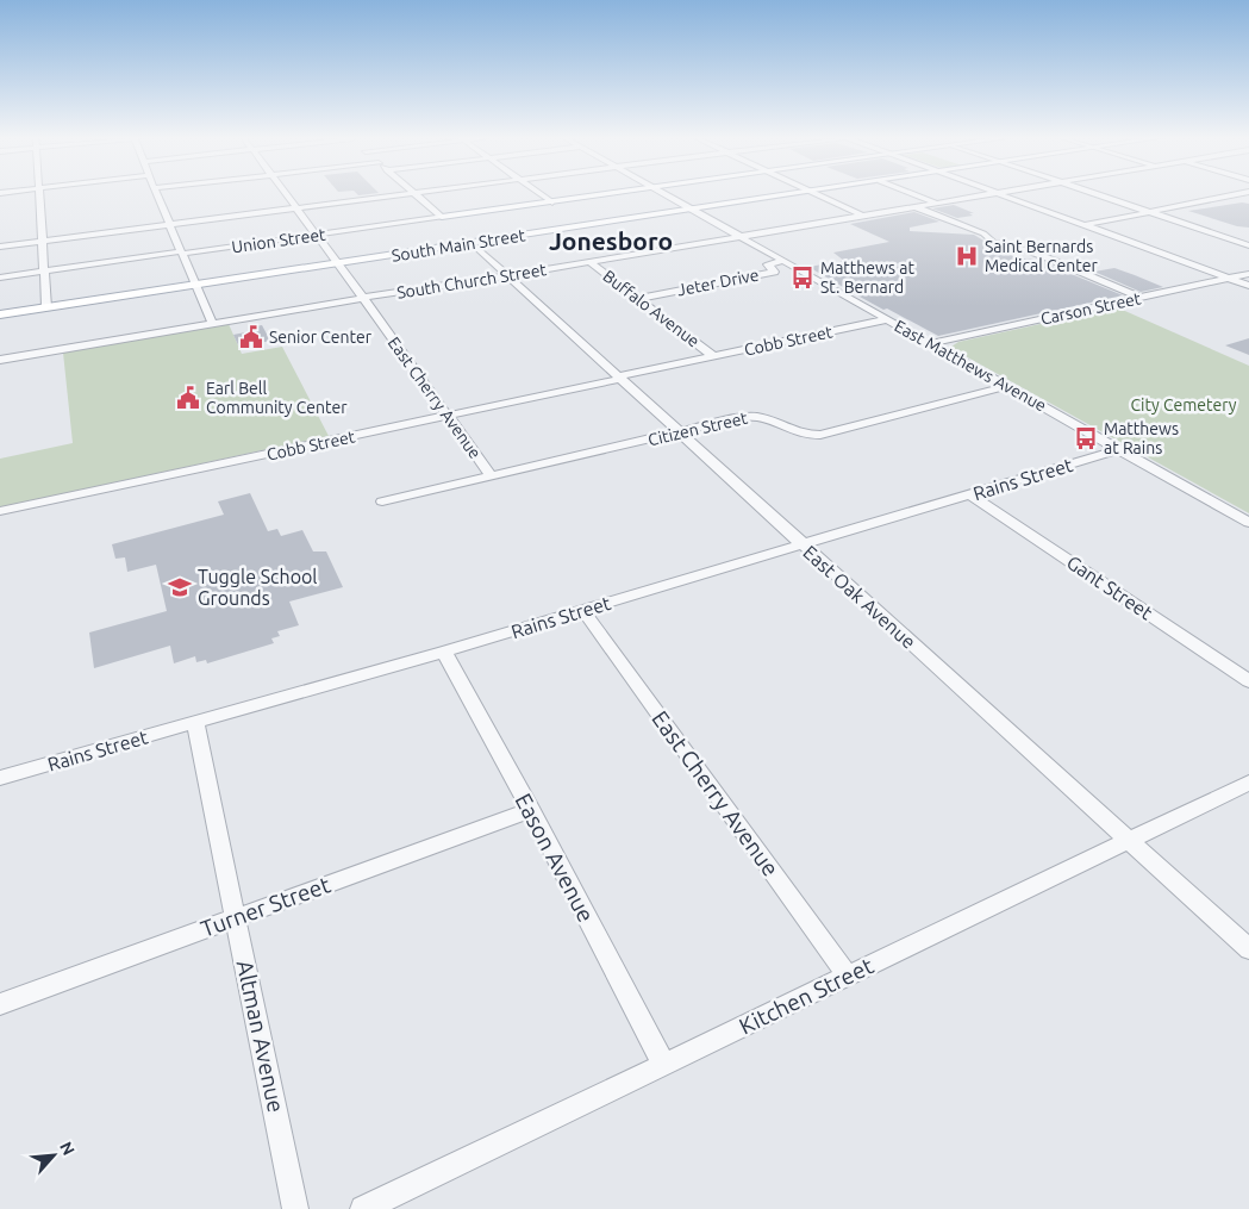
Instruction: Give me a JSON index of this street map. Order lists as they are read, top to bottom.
{
  "streets": {
    "main road": ["Union Street", "South Main Street"],
    "street": [
      "South Church Street",
      "Jeter Drive",
      "Buffalo Avenue",
      "Carson Street",
      "Cobb Street",
      "East Matthews Avenue",
      "East Cherry Avenue",
      "Citizen Street",
      "Rains Street",
      "Gant Street",
      "East Oak Avenue",
      "Eason Avenue",
      "Turner Street",
      "Kitchen Street",
      "Altman Avenue"
    ]
  },
  "crossings": [
    ["Union Street", "East Cherry Avenue"],
    ["South Main Street", "East Matthews Avenue"],
    ["South Main Street", "East Cherry Avenue"],
    ["South Main Street", "East Oak Avenue"],
    ["South Church Street", "Buffalo Avenue"],
    ["South Church Street", "East Matthews Avenue"],
    ["South Church Street", "East Cherry Avenue"],
    ["South Church Street", "East Oak Avenue"],
    ["Jeter Drive", "Buffalo Avenue"],
    ["Jeter Drive", "East Matthews Avenue"],
    ["Buffalo Avenue", "Cobb Street"],
    ["Carson Street", "East Matthews Avenue"],
    ["Cobb Street", "East Matthews Avenue"],
    ["Cobb Street", "East Cherry Avenue"],
    ["Cobb Street", "East Oak Avenue"],
    ["East Matthews Avenue", "Citizen Street"],
    ["East Matthews Avenue", "Rains Street"],
    ["East Cherry Avenue", "Citizen Street"],
    ["East Cherry Avenue", "Rains Street"],
    ["East Cherry Avenue", "Kitchen Street"],
    ["Citizen Street", "East Oak Avenue"],
    ["Rains Street", "Gant Street"],
    ["Rains Street", "East Oak Avenue"],
    ["Rains Street", "Eason Avenue"],
    ["Rains Street", "Altman Avenue"],
    ["East Oak Avenue", "Kitchen Street"],
    ["Eason Avenue", "Turner Street"],
    ["Eason Avenue", "Kitchen Street"],
    ["Turner Street", "Altman Avenue"]
  ],
  "districts": ["Jonesboro"],
  "parks": ["City Cemetery"],
  "places": {
    "hospital": ["Saint Bernards Medical Center"],
    "bus stop": ["Matthews at St. Bernard", "Matthews at Rains"],
    "public building": ["Senior Center", "Earl Bell Community Center"],
    "school or university": ["Tuggle School Grounds"]
  },
  "north": "top right"
}
